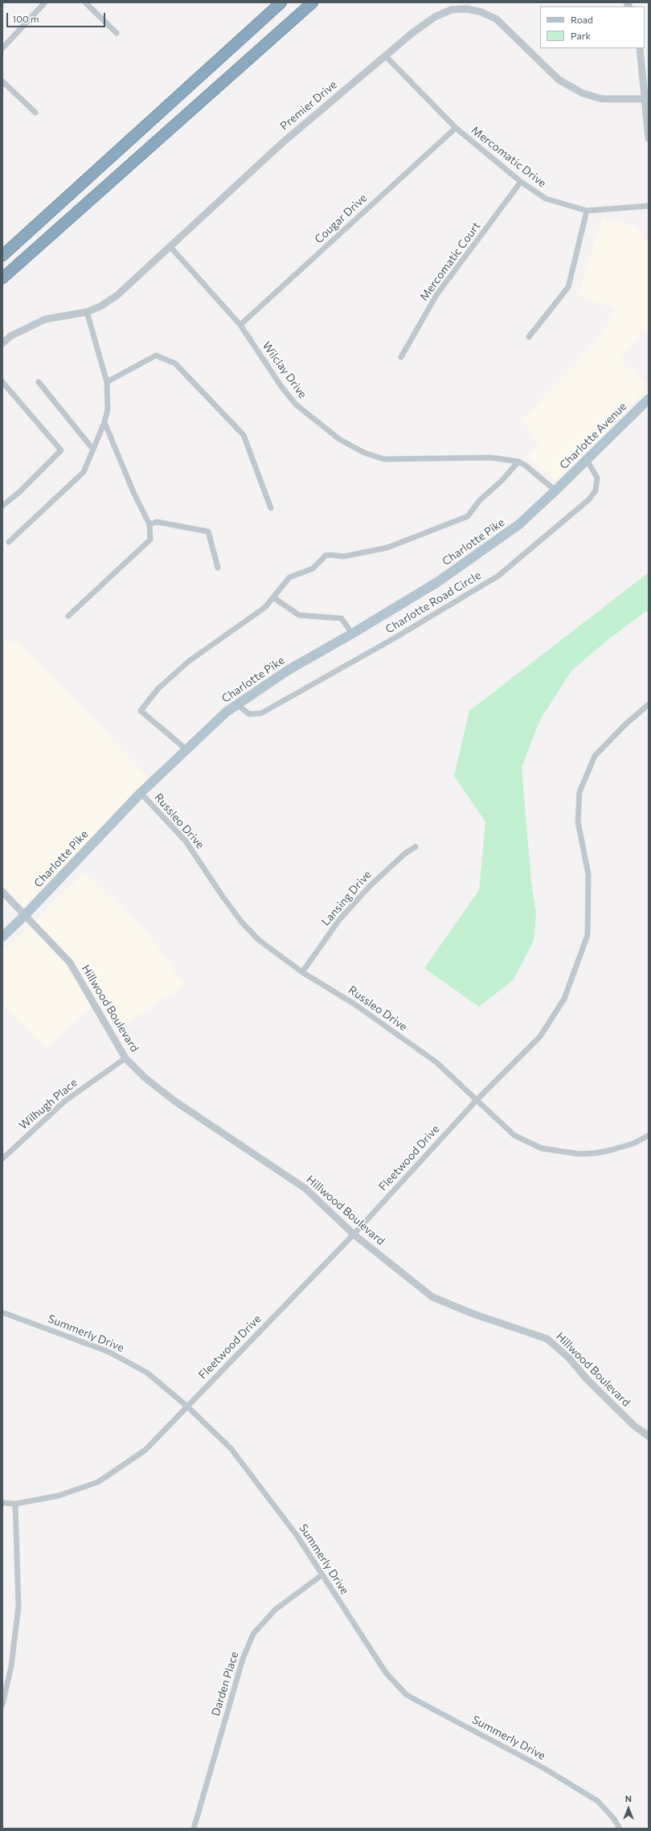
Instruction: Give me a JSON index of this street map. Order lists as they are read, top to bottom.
{
  "streets": {
    "main road": ["Charlotte Avenue", "Charlotte Pike"],
    "street": [
      "Premier Drive",
      "Mercomatic Drive",
      "Cougar Drive",
      "Mercomatic Court",
      "Wilclay Drive",
      "Charlotte Road Circle",
      "Russleo Drive",
      "Lansing Drive",
      "Hillwood Boulevard",
      "Wilhugh Place",
      "Fleetwood Drive",
      "Summerly Drive",
      "Darden Place"
    ]
  },
  "crossings": [
    ["Premier Drive", "Mercomatic Drive"],
    ["Premier Drive", "Wilclay Drive"],
    ["Mercomatic Drive", "Cougar Drive"],
    ["Mercomatic Drive", "Mercomatic Court"],
    ["Cougar Drive", "Wilclay Drive"],
    ["Wilclay Drive", "Charlotte Avenue"],
    ["Wilclay Drive", "Charlotte Pike"],
    ["Charlotte Avenue", "Charlotte Pike"],
    ["Charlotte Avenue", "Charlotte Road Circle"],
    ["Charlotte Pike", "Charlotte Road Circle"],
    ["Charlotte Pike", "Russleo Drive"],
    ["Charlotte Pike", "Hillwood Boulevard"],
    ["Russleo Drive", "Lansing Drive"],
    ["Russleo Drive", "Fleetwood Drive"],
    ["Hillwood Boulevard", "Wilhugh Place"],
    ["Hillwood Boulevard", "Fleetwood Drive"],
    ["Fleetwood Drive", "Summerly Drive"],
    ["Summerly Drive", "Darden Place"]
  ],
  "legend": ["Road", "Park"],
  "scale_bar": "100 m",
  "north": "top"
}
